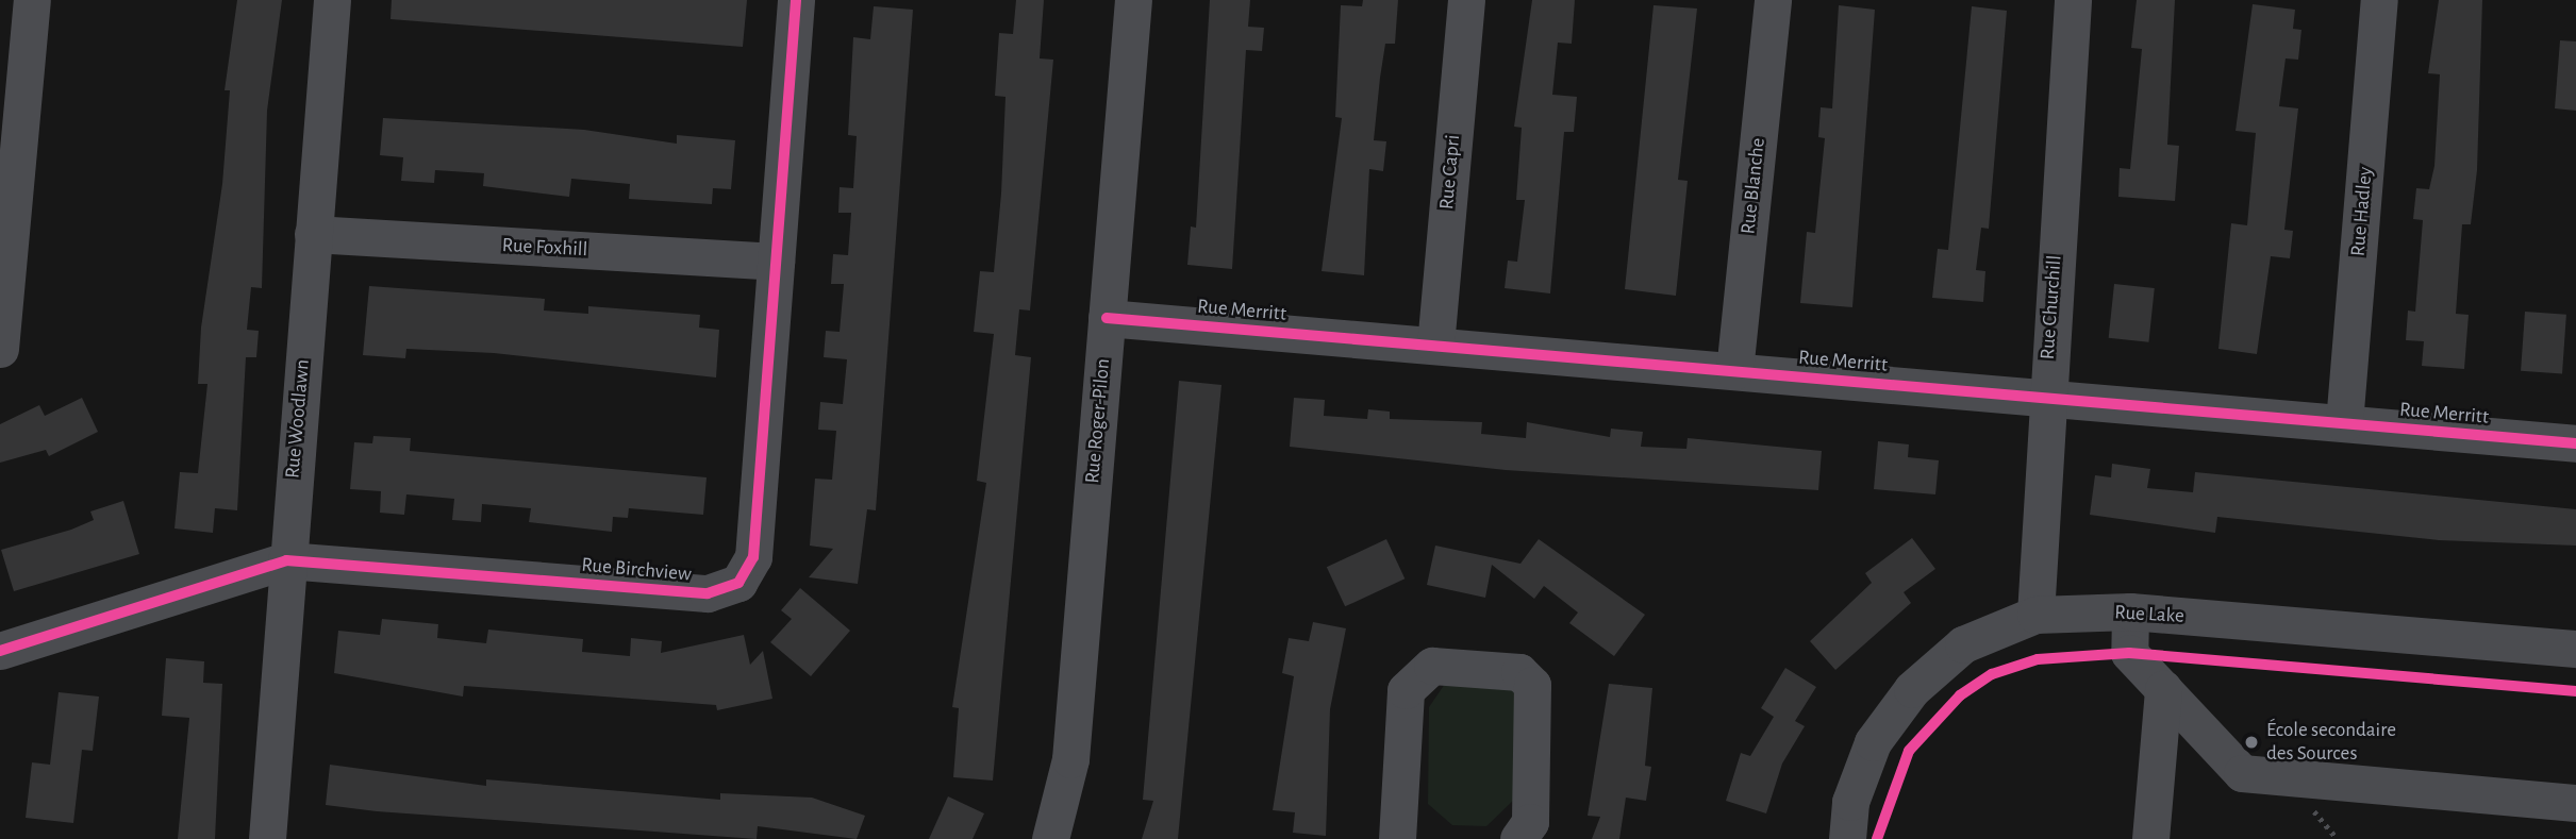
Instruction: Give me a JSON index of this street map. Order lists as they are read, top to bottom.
{
  "streets": {
    "street": [
      "Rue Capri",
      "Rue Blanche",
      "Rue Hadley",
      "Rue Foxhill",
      "Rue Churchill",
      "Rue Merritt",
      "Rue Woodlawn",
      "Rue Roger-Pilon",
      "Rue Birchview",
      "Rue Lake"
    ]
  },
  "crossings": [
    ["Rue Capri", "Rue Merritt"],
    ["Rue Blanche", "Rue Merritt"],
    ["Rue Hadley", "Rue Merritt"],
    ["Rue Foxhill", "Rue Woodlawn"],
    ["Rue Foxhill", "Rue Birchview"],
    ["Rue Churchill", "Rue Merritt"],
    ["Rue Churchill", "Rue Lake"],
    ["Rue Merritt", "Rue Roger-Pilon"],
    ["Rue Woodlawn", "Rue Birchview"]
  ],
  "places": ["École secondaire des Sources"]
}
